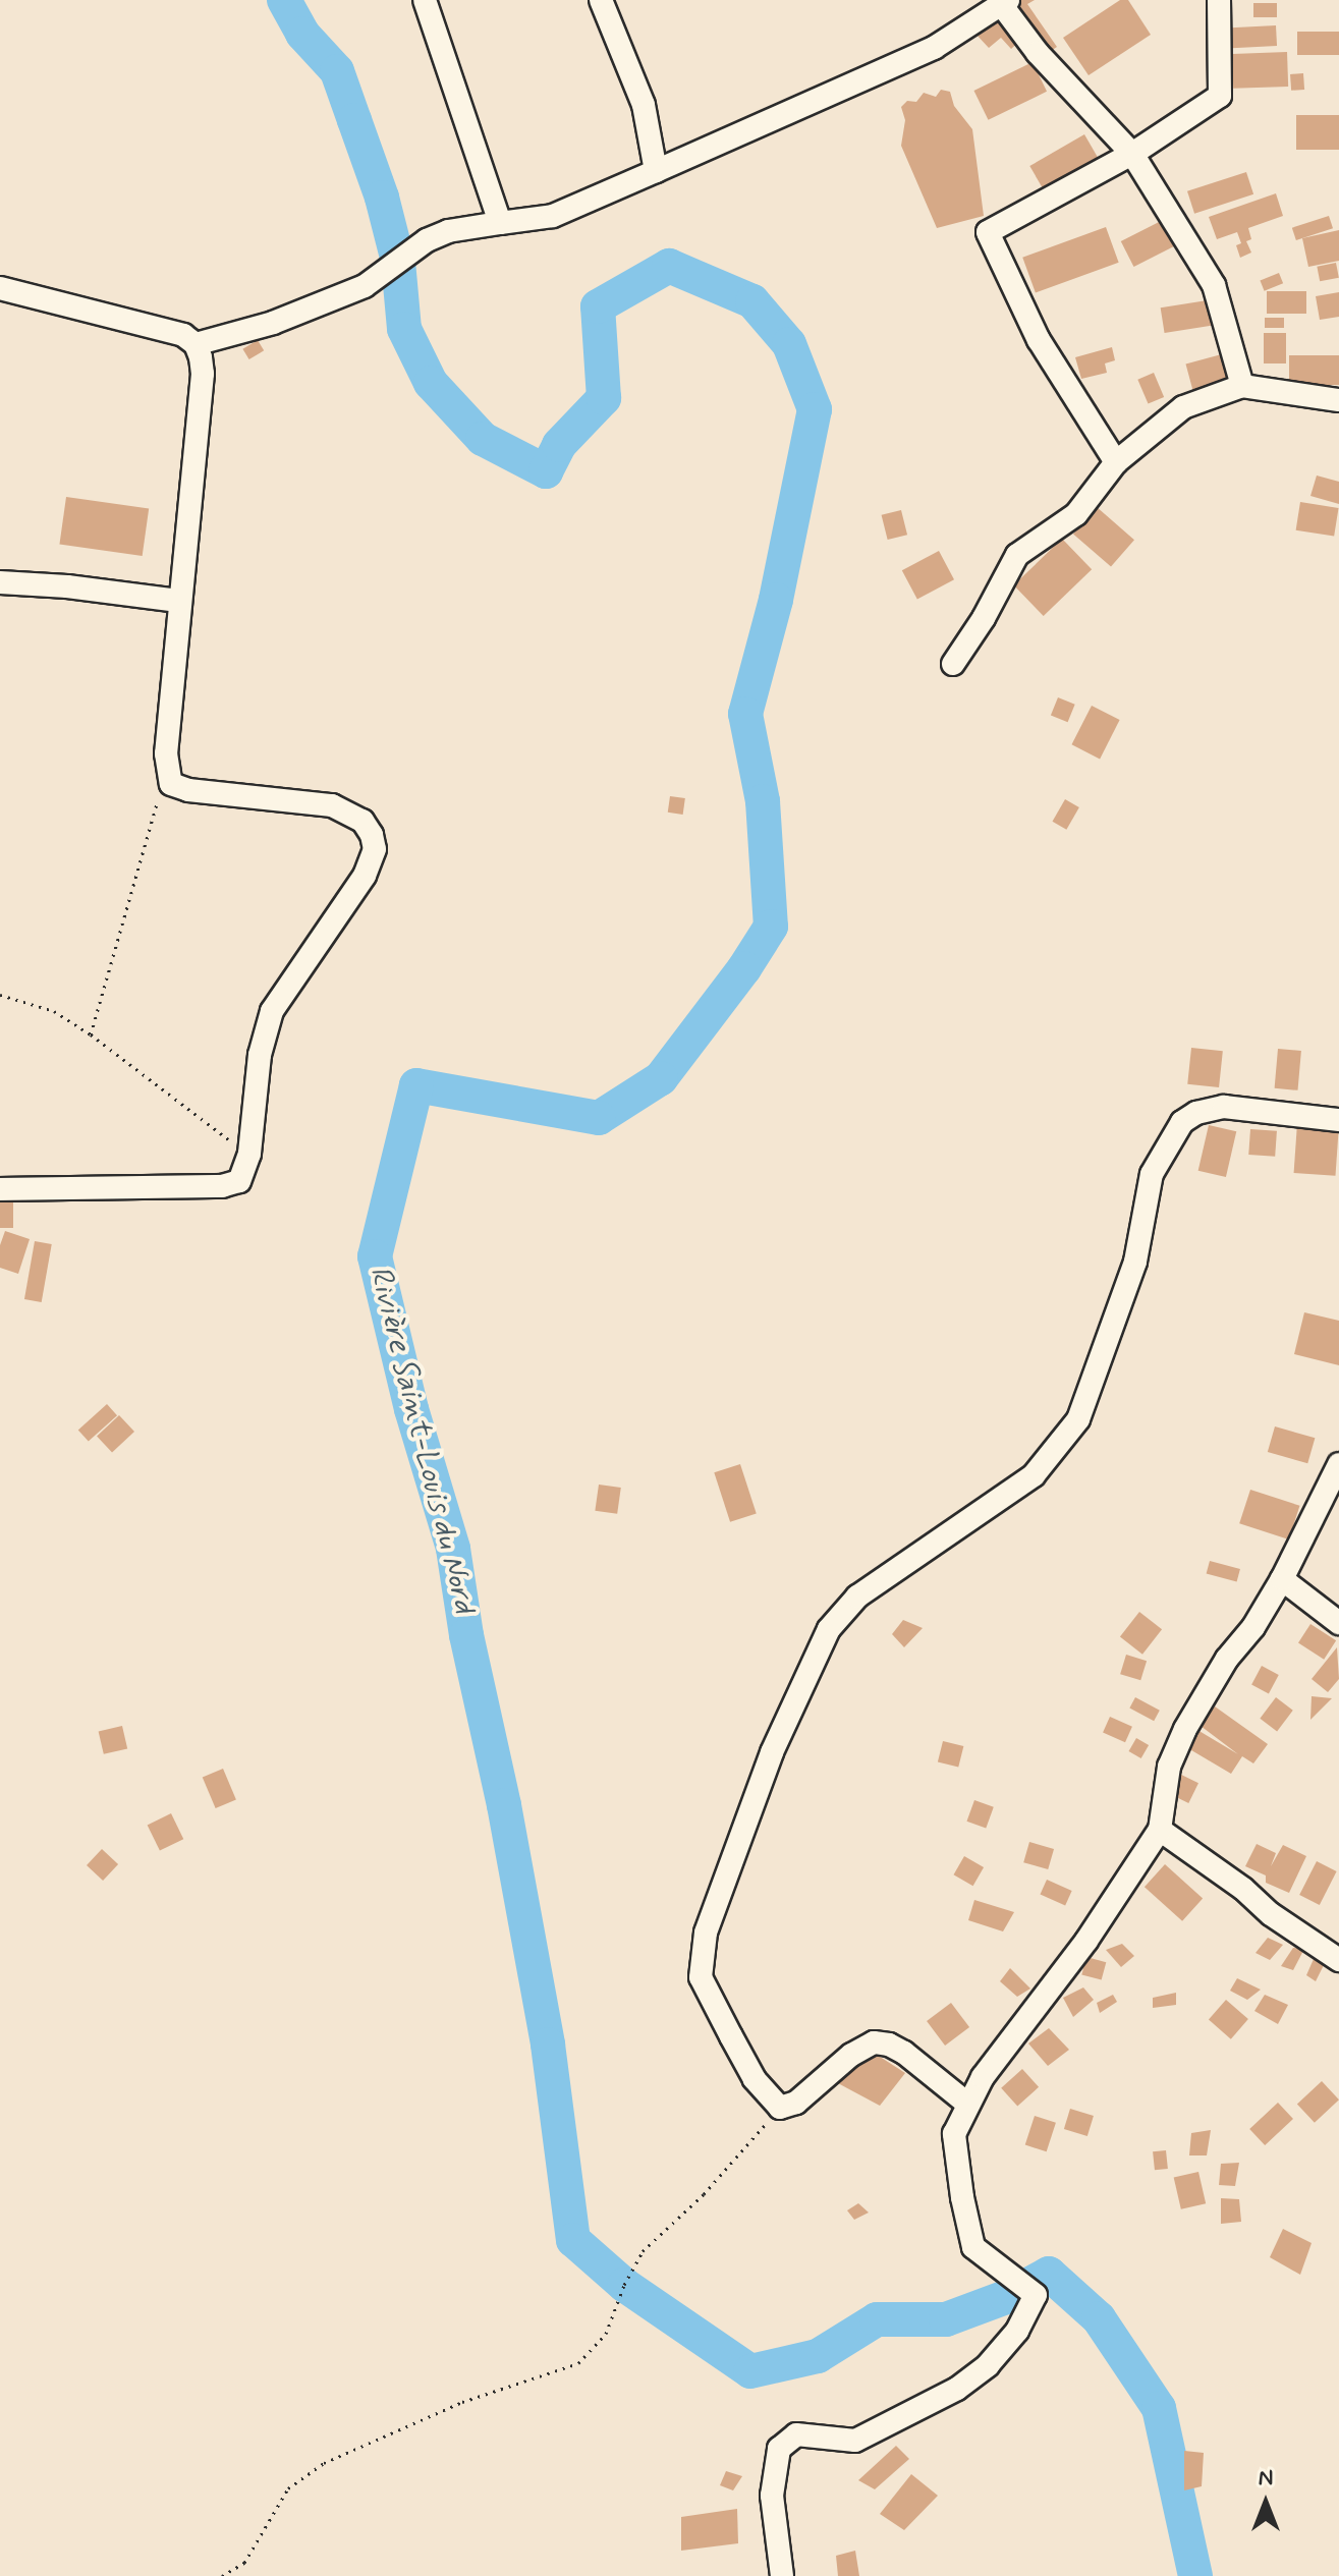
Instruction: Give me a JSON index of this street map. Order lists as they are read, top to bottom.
{
  "water": ["Rivière Saint-Louis du Nord"],
  "north": "top"
}
